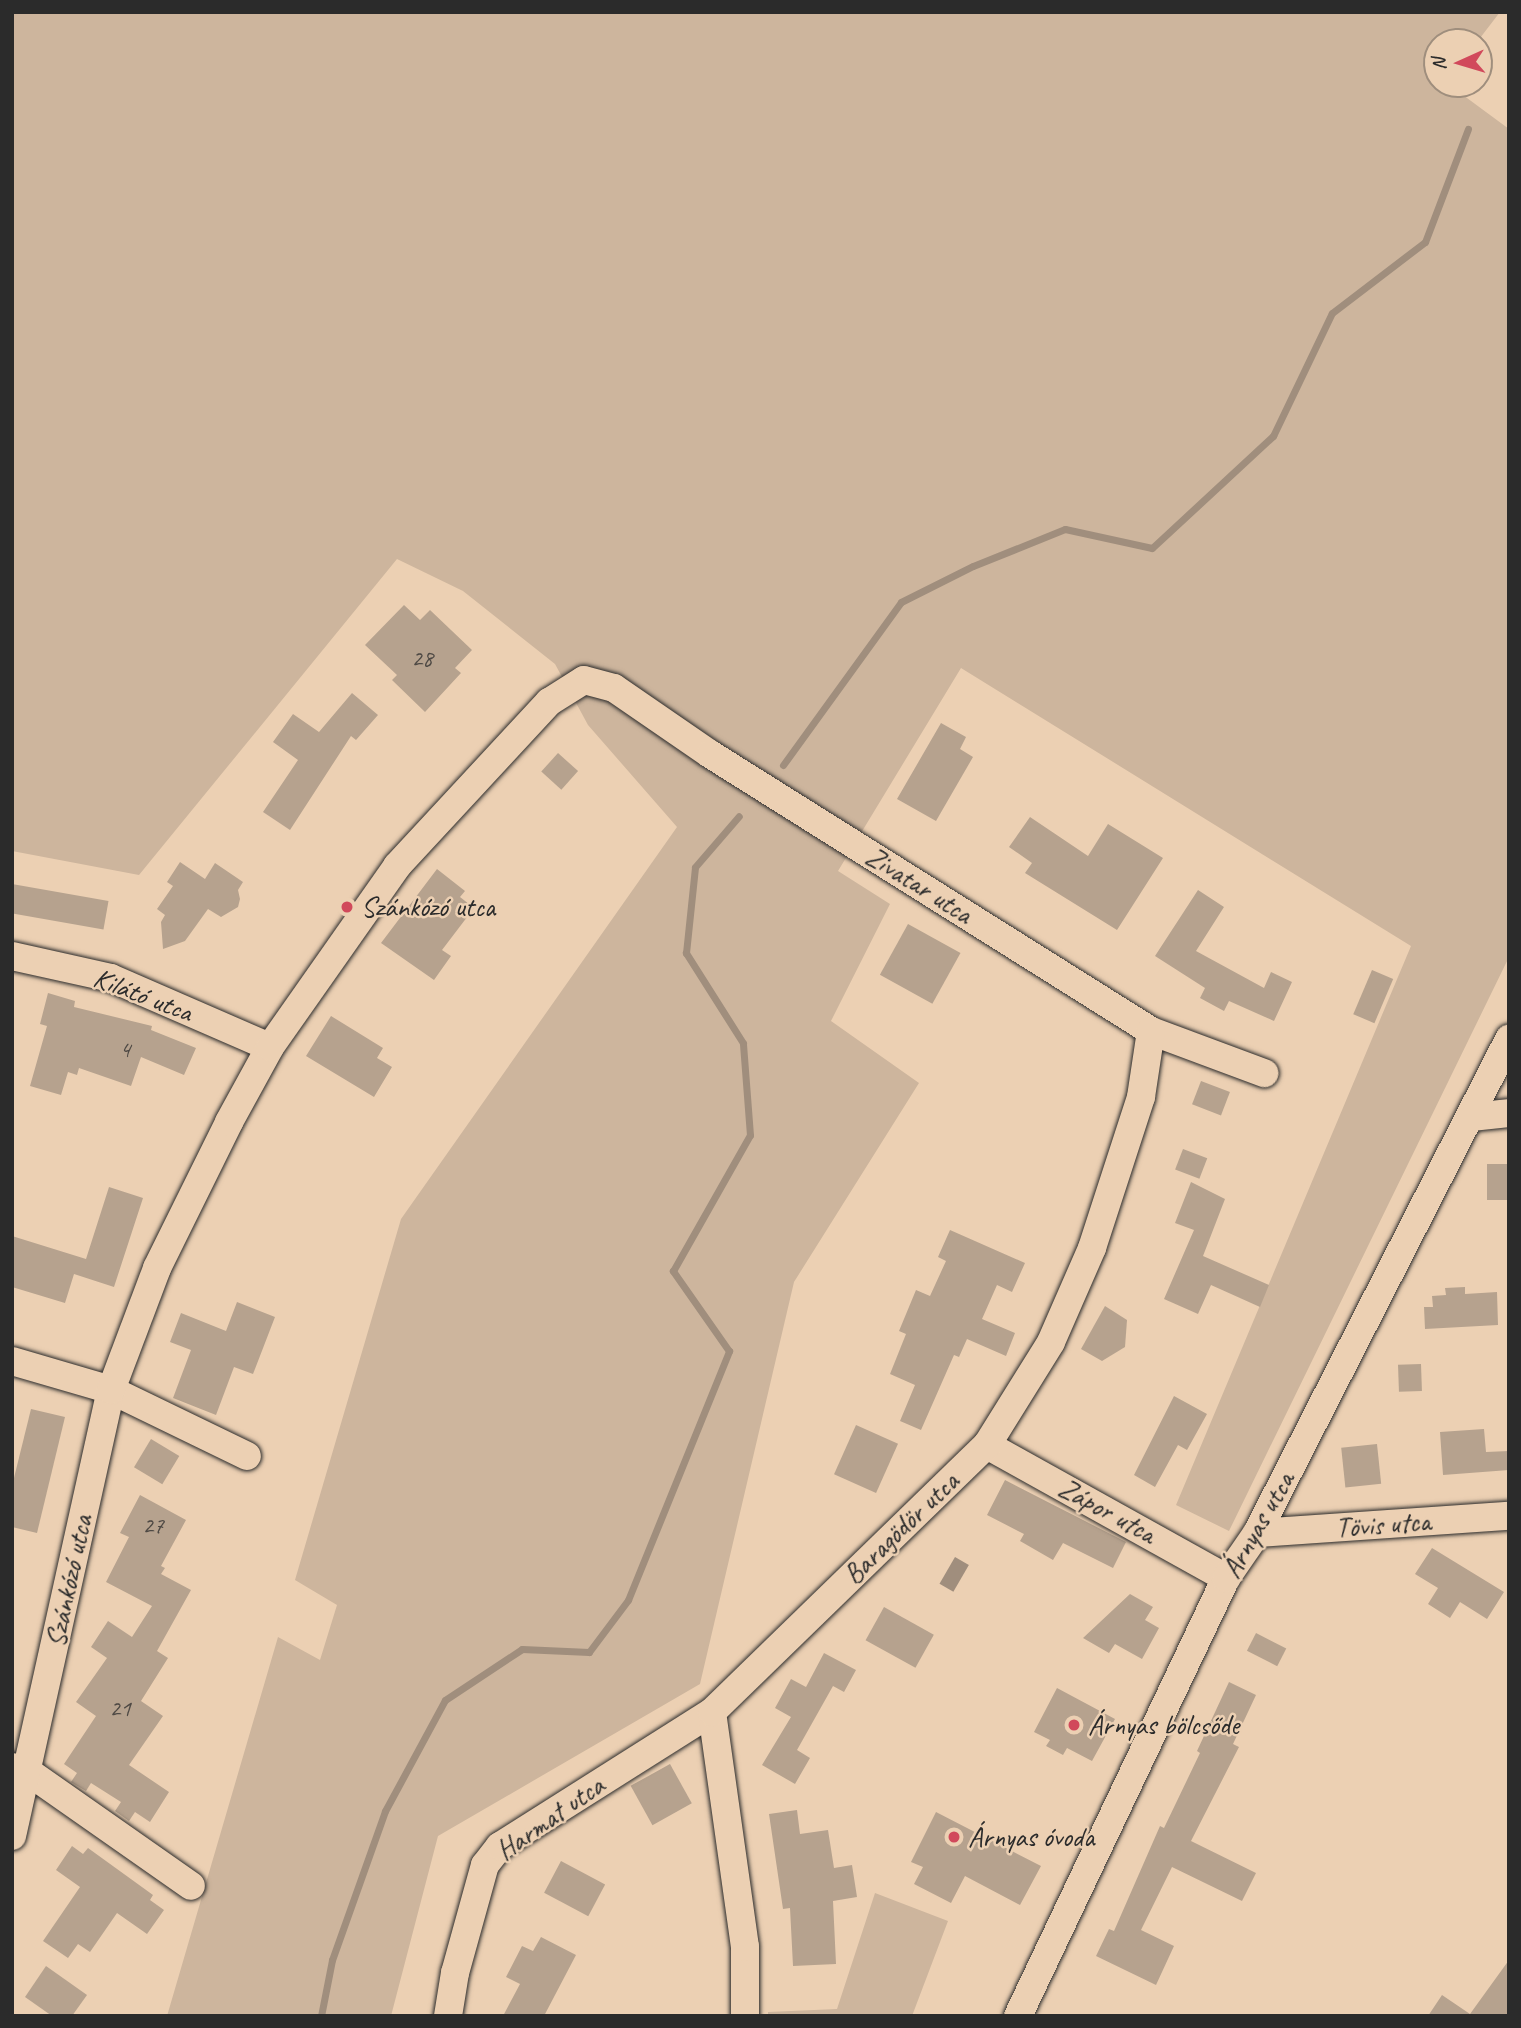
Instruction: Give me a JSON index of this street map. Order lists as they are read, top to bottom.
{
  "streets": {
    "street": [
      "Zivatar utca",
      "Kilátó utca",
      "Zápor utca",
      "Árnyas utca",
      "Tövis utca",
      "Baragödör utca",
      "Szánkózó utca",
      "Harmat utca"
    ]
  },
  "crossings": [
    ["Zivatar utca", "Baragödör utca"],
    ["Zivatar utca", "Szánkózó utca"],
    ["Kilátó utca", "Szánkózó utca"],
    ["Zápor utca", "Árnyas utca"],
    ["Zápor utca", "Baragödör utca"],
    ["Árnyas utca", "Tövis utca"],
    ["Baragödör utca", "Harmat utca"]
  ],
  "places": ["Szánkózó utca", "Árnyas bölcsőde", "Árnyas óvoda"],
  "house_numbers": [
    "28",
    "4",
    "27",
    "21"
  ],
  "north": "left"
}
